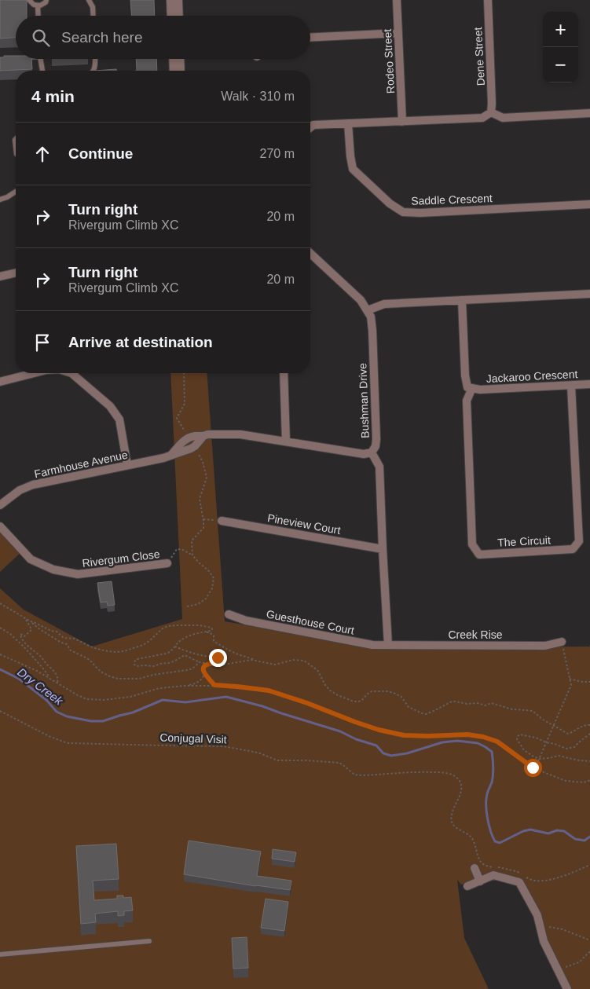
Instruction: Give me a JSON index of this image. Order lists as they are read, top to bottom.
{
  "streets": {
    "street": [
      "Dene Street",
      "Rodeo Street",
      "Saddle Crescent",
      "Jackaroo Crescent",
      "Bushman Drive",
      "Farmhouse Avenue",
      "Pineview Court",
      "The Circuit",
      "Rivergum Close",
      "Guesthouse Court",
      "Creek Rise"
    ],
    "path": ["Conjugal Visit"]
  },
  "crossings": [
    ["Jackaroo Crescent", "The Circuit"],
    ["Bushman Drive", "Pineview Court"],
    ["Bushman Drive", "Guesthouse Court"],
    ["Bushman Drive", "Creek Rise"],
    ["Guesthouse Court", "Creek Rise"]
  ],
  "water": ["Dry Creek"],
  "page": {
    "map_buttons": ["+", "−"],
    "search": "Search here",
    "heading": ["4 min", "Walk · 310 m"],
    "list": [
      ["Continue", "270 m"],
      ["Turn right", "Rivergum Climb XC", "20 m"],
      ["Turn right", "Rivergum Climb XC", "20 m"],
      "Arrive at destination"
    ]
  }
}
